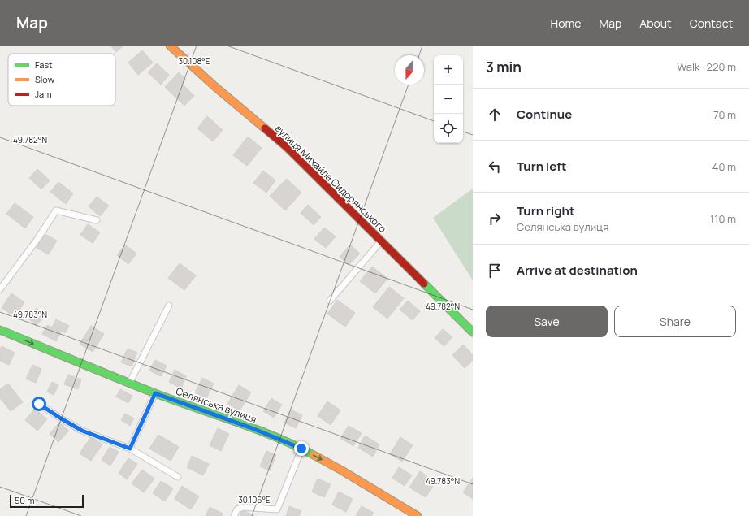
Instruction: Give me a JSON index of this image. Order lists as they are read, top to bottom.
{
  "streets": {
    "main road": ["вулиця Михайла Сидорянського", "Селянська вулиця"]
  },
  "one_way": ["Селянська вулиця"],
  "legend": ["Fast", "Slow", "Jam"],
  "scale_bar": "50 m",
  "north": "bottom",
  "page": {
    "header": "Map",
    "nav": [
      "Home",
      "Map",
      "About",
      "Contact"
    ],
    "heading": ["3 min", "Walk · 220 m"],
    "map_buttons": ["+", "−"],
    "list": [
      ["Continue", "70 m"],
      ["Turn left", "40 m"],
      ["Turn right", "Селянська вулиця", "110 m"],
      "Arrive at destination"
    ],
    "buttons": ["Save", "Share"],
    "scale": "50 m"
  },
  "coordinates": [
    "30.108°E",
    "49.782°N",
    "49.783°N",
    "30.106°E"
  ]
}
